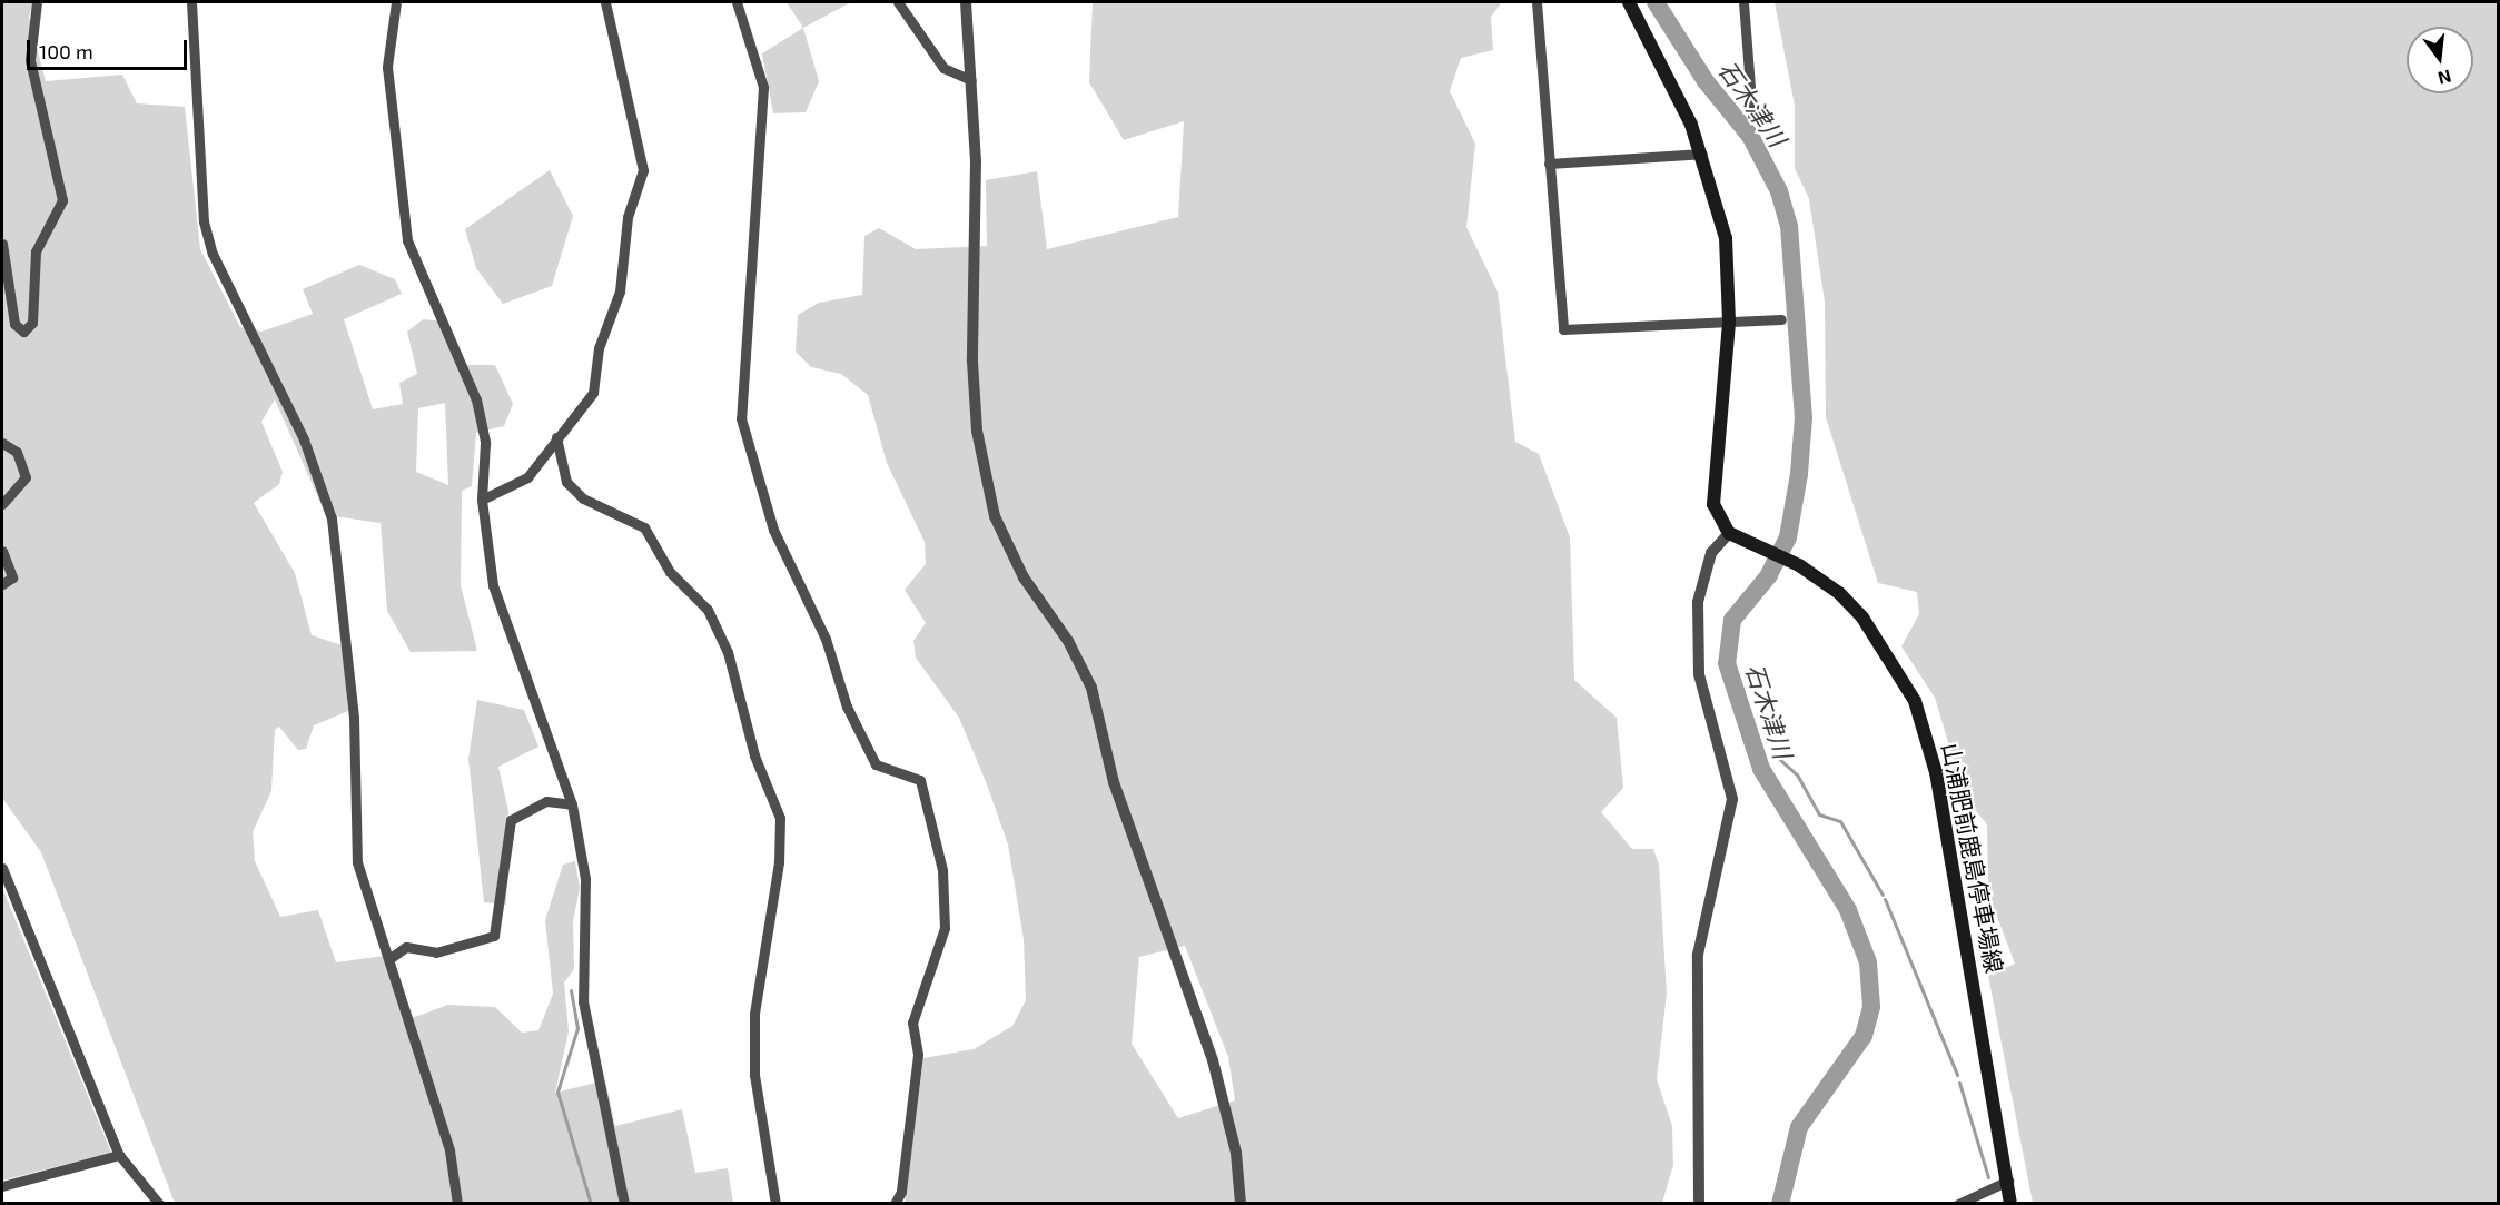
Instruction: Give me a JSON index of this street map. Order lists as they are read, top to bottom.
{
  "streets": {
    "main road": ["山浦肥前鹿島停車場線"]
  },
  "water": ["石木津川"],
  "scale_bar": "100 m",
  "north": "bottom"
}
